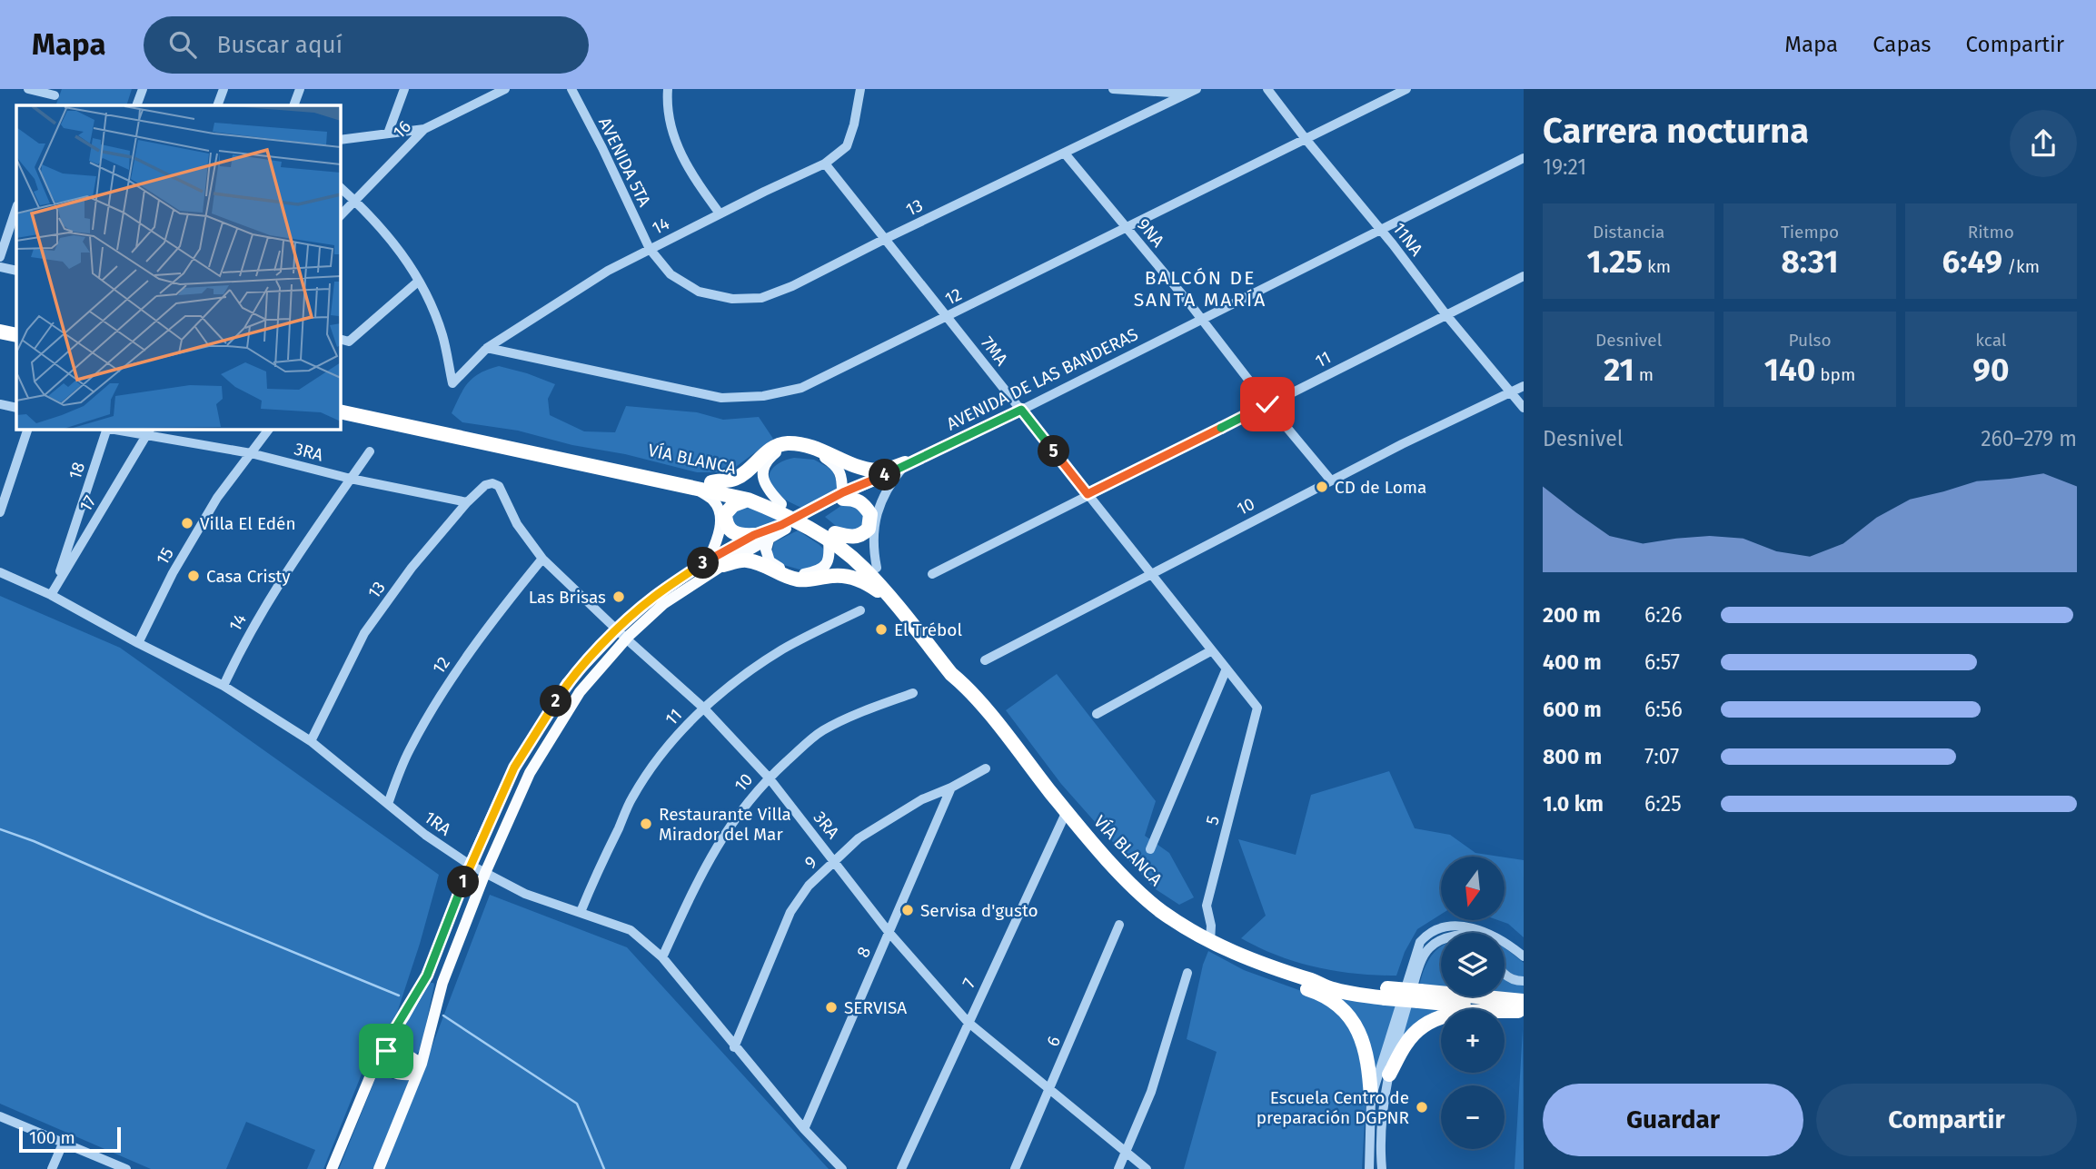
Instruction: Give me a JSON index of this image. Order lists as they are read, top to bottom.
{
  "streets": {
    "highway": ["VÍA BLANCA"],
    "main road": ["AVENIDA DE LAS BANDERAS"],
    "street": [
      "16",
      "AVENIDA 5TA",
      "13",
      "14",
      "9NA",
      "11NA",
      "12",
      "7MA",
      "11",
      "3RA",
      "18",
      "17",
      "10",
      "15",
      "5",
      "1RA",
      "9",
      "8",
      "7",
      "6"
    ]
  },
  "crossings": [
    ["AVENIDA 5TA", "13"],
    ["AVENIDA 5TA", "14"],
    ["13", "14"],
    ["13", "9NA"],
    ["13", "7MA"],
    ["13", "3RA"],
    ["13", "1RA"],
    ["14", "12"],
    ["14", "7MA"],
    ["14", "3RA"],
    ["14", "1RA"],
    ["9NA", "12"],
    ["9NA", "11"],
    ["9NA", "AVENIDA DE LAS BANDERAS"],
    ["9NA", "10"],
    ["11NA", "12"],
    ["11NA", "11"],
    ["11NA", "AVENIDA DE LAS BANDERAS"],
    ["11NA", "10"],
    ["12", "7MA"],
    ["12", "3RA"],
    ["12", "1RA"],
    ["7MA", "11"],
    ["7MA", "AVENIDA DE LAS BANDERAS"],
    ["7MA", "10"],
    ["7MA", "5"],
    ["11", "3RA"],
    ["11", "1RA"],
    ["AVENIDA DE LAS BANDERAS", "3RA"],
    ["AVENIDA DE LAS BANDERAS", "1RA"],
    ["3RA", "17"],
    ["3RA", "10"],
    ["3RA", "15"],
    ["3RA", "9"],
    ["3RA", "8"],
    ["3RA", "7"],
    ["3RA", "6"],
    ["VÍA BLANCA", "5"],
    ["VÍA BLANCA", "7"],
    ["18", "17"],
    ["18", "1RA"],
    ["17", "1RA"],
    ["10", "1RA"],
    ["15", "1RA"],
    ["1RA", "9"],
    ["1RA", "8"],
    ["9", "8"]
  ],
  "districts": ["BALCÓN DE SANTA MARÍA"],
  "places": [
    "CD de Loma",
    "Villa El Edén",
    "Casa Cristy",
    "Las Brisas",
    "El Trébol",
    "Restaurante Villa Mirador del Mar",
    "Servisa d'gusto",
    "SERVISA",
    "Escuela Centro de preparación DGPNR"
  ],
  "scale_bar": "100 m",
  "north": "bottom",
  "page": {
    "header": "Mapa",
    "search": "Buscar aquí",
    "nav": ["Mapa", "Capas", "Compartir"],
    "heading": ["Carrera nocturna", "19:21"],
    "stats": [
      ["Distancia", "1.25 km"],
      ["Tiempo", "8:31"],
      ["Ritmo", "6:49 /km"],
      ["Desnivel", "21 m"],
      ["Pulso", "140 bpm"],
      ["kcal", "90"]
    ],
    "chart": ["Desnivel", "260–279 m"],
    "pins": [
      "5",
      "4",
      "3",
      "2",
      "1"
    ],
    "list": [
      {
        "name": "200 m",
        "note": "6:26"
      },
      {
        "name": "400 m",
        "note": "6:57"
      },
      {
        "name": "600 m",
        "note": "6:56"
      },
      {
        "name": "800 m",
        "note": "7:07"
      },
      {
        "name": "1.0 km",
        "note": "6:25"
      }
    ],
    "map_buttons": ["+", "−"],
    "buttons": ["Guardar", "Compartir"],
    "scale": "100 m"
  }
}
